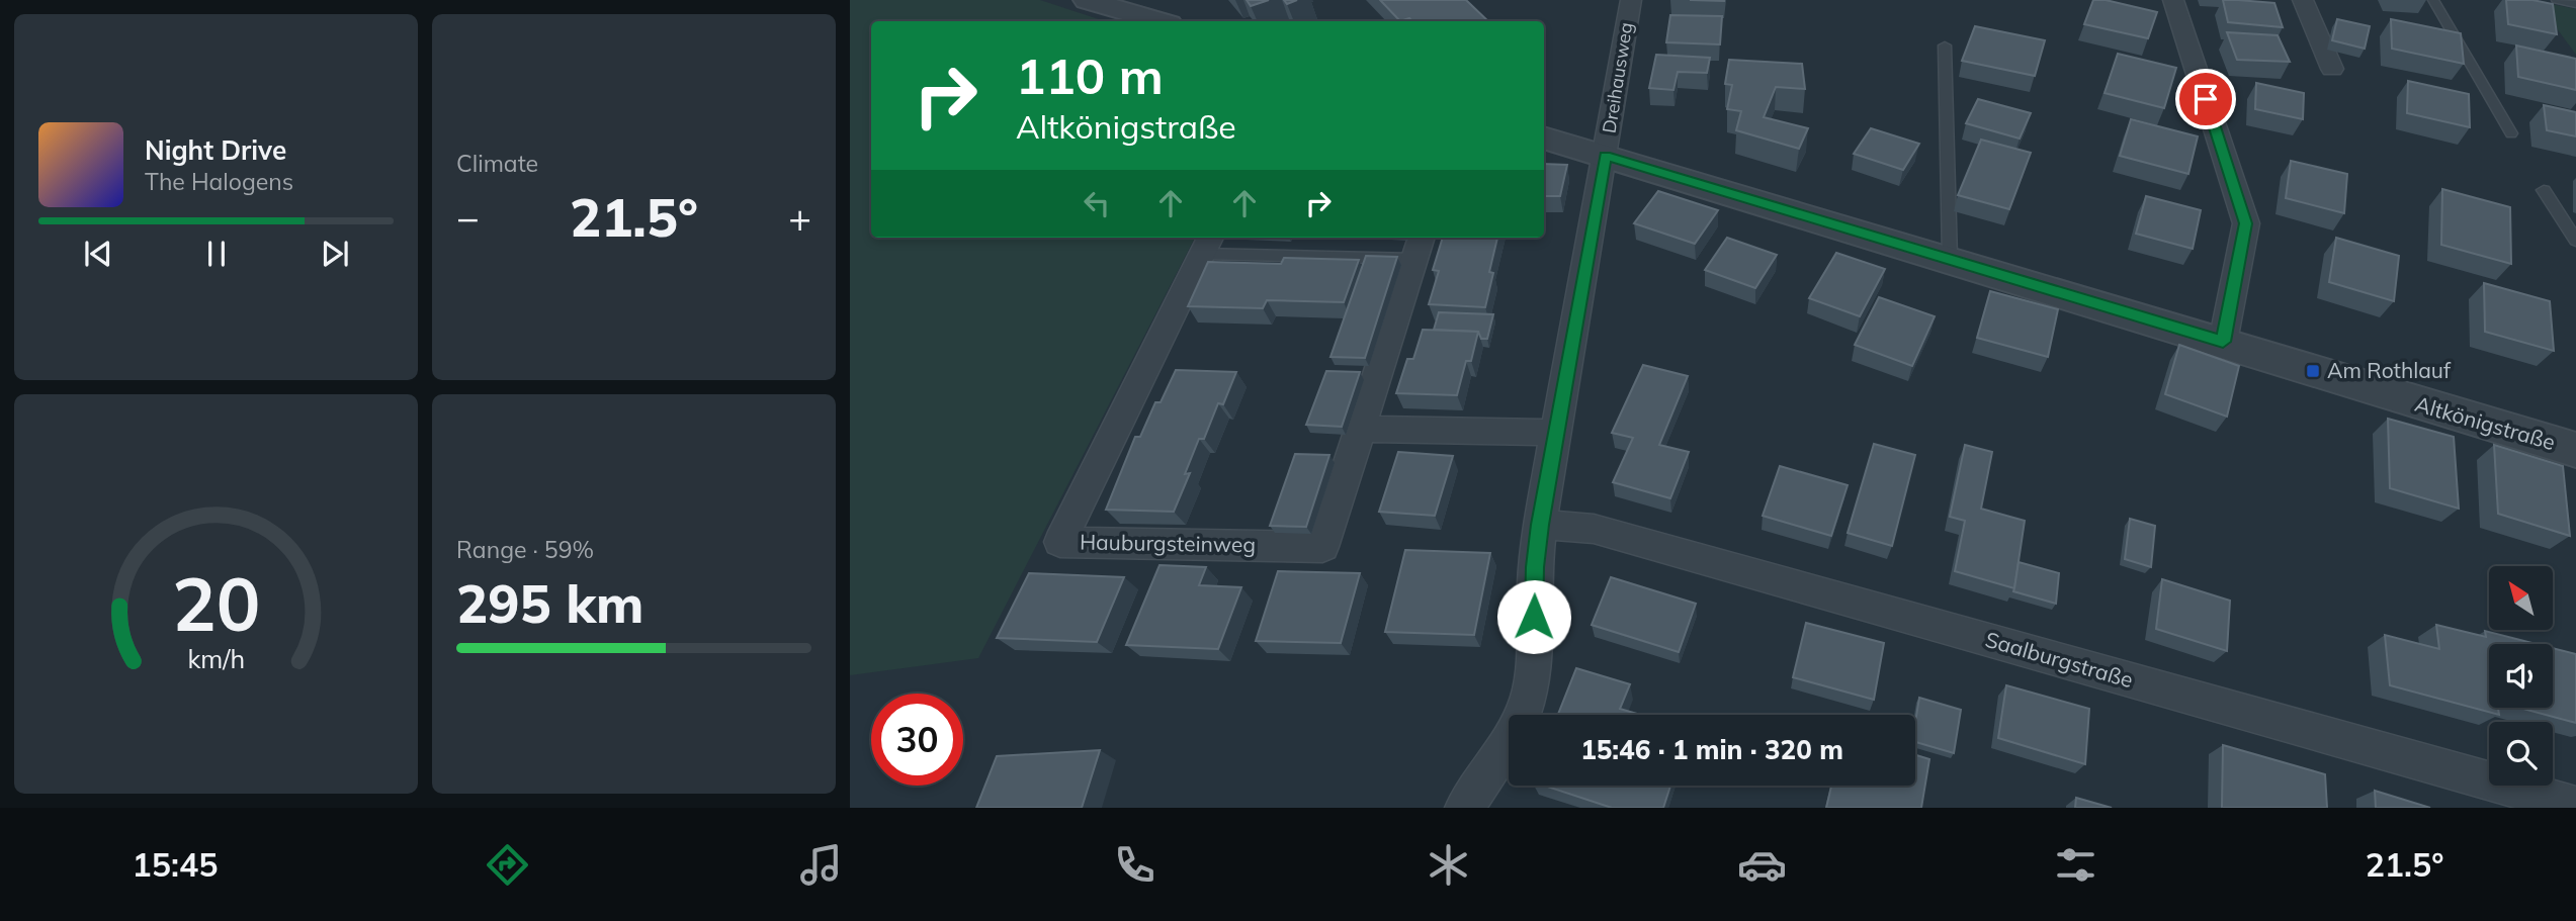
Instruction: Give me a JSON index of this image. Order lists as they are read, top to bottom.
{
  "streets": {
    "street": [
      "Dreihausweg",
      "Altkönigstraße",
      "Hauburgsteinweg",
      "Saalburgstraße"
    ]
  },
  "crossings": [
    ["Dreihausweg", "Altkönigstraße"]
  ],
  "places": {
    "transit": ["Am Rothlauf"]
  },
  "north": "top left",
  "page": {
    "tile": [
      "Climate",
      ["Range · 59%", "295 km"]
    ],
    "turn": ["110 m", "Altkönigstraße"],
    "song": ["Night Drive", "The Halogens"],
    "heat": ["−", "21.5°", "+"],
    "limit": "30",
    "trip": "15:46 · 1 min · 320 m",
    "tabs": ["15:45", "21.5°"],
    "gauge": ["20", "km/h"]
  }
}
